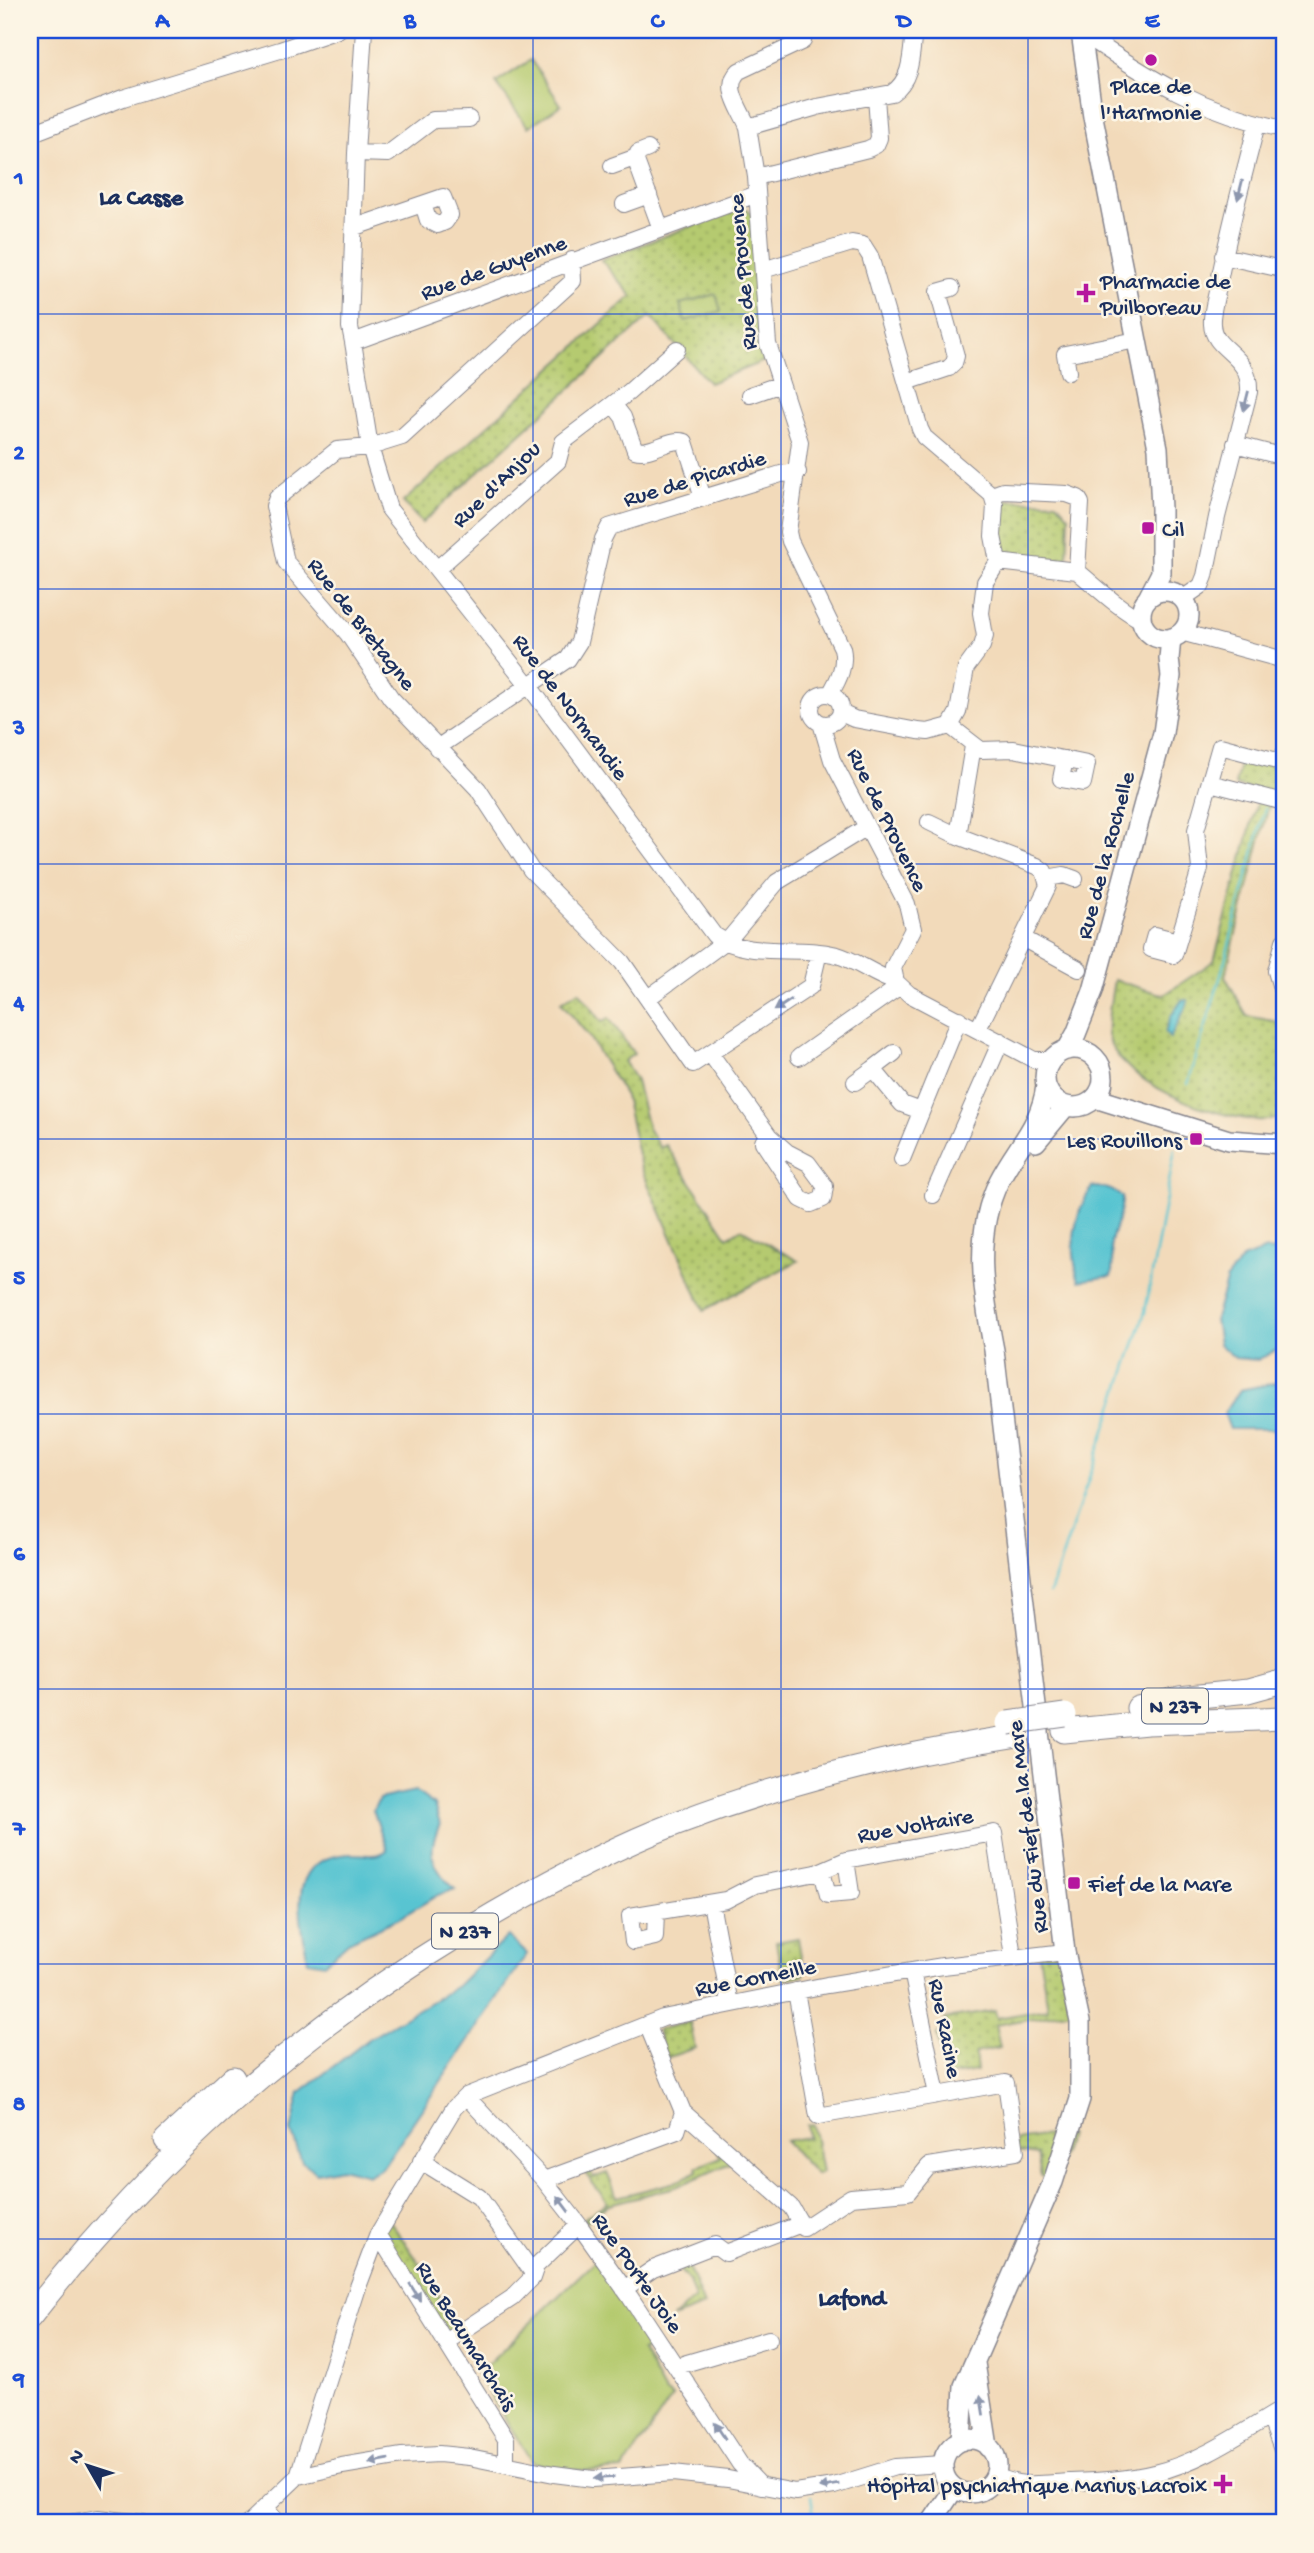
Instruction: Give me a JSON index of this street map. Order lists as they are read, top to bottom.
{
  "streets": {
    "highway": ["N 237"],
    "main road": ["Rue de la Rochelle", "Rue du Fief de la Mare"],
    "street": [
      "Rue de Guyenne",
      "Rue de Provence",
      "Rue de Picardie",
      "Rue d'Anjou",
      "Rue de Bretagne",
      "Rue de Normandie",
      "Rue Voltaire",
      "Rue Corneille",
      "Rue Racine",
      "Rue Porte Joie",
      "Rue Beaumarchais"
    ]
  },
  "crossings": [
    ["Rue de Guyenne", "Rue de Provence"],
    ["Rue de Guyenne", "Rue de Bretagne"],
    ["Rue de Guyenne", "Rue de Normandie"],
    ["Rue de Provence", "Rue de Picardie"],
    ["Rue de Picardie", "Rue de Bretagne"],
    ["Rue de Picardie", "Rue de Normandie"],
    ["Rue d'Anjou", "Rue de Normandie"],
    ["Rue de Bretagne", "Rue de Normandie"],
    ["Rue de la Rochelle", "Rue du Fief de la Mare"],
    ["Rue Voltaire", "Rue Corneille"],
    ["Rue du Fief de la Mare", "Rue Corneille"],
    ["Rue Corneille", "Rue Racine"],
    ["Rue Corneille", "Rue Porte Joie"]
  ],
  "one_way": ["Rue Porte Joie"],
  "districts": ["La Casse", "Lafond"],
  "places": {
    "other": ["Place de l'Harmonie"],
    "health": ["Pharmacie de Puilboreau", "Hôpital psychiatrique Marius Lacroix"],
    "transit": ["Cil", "Les Rouillons", "Fief de la Mare"]
  },
  "north": "top left",
  "grid": {
    "columns": [
      "A",
      "B",
      "C",
      "D",
      "E"
    ],
    "rows": [
      "1",
      "2",
      "3",
      "4",
      "5",
      "6",
      "7",
      "8",
      "9"
    ]
  }
}
